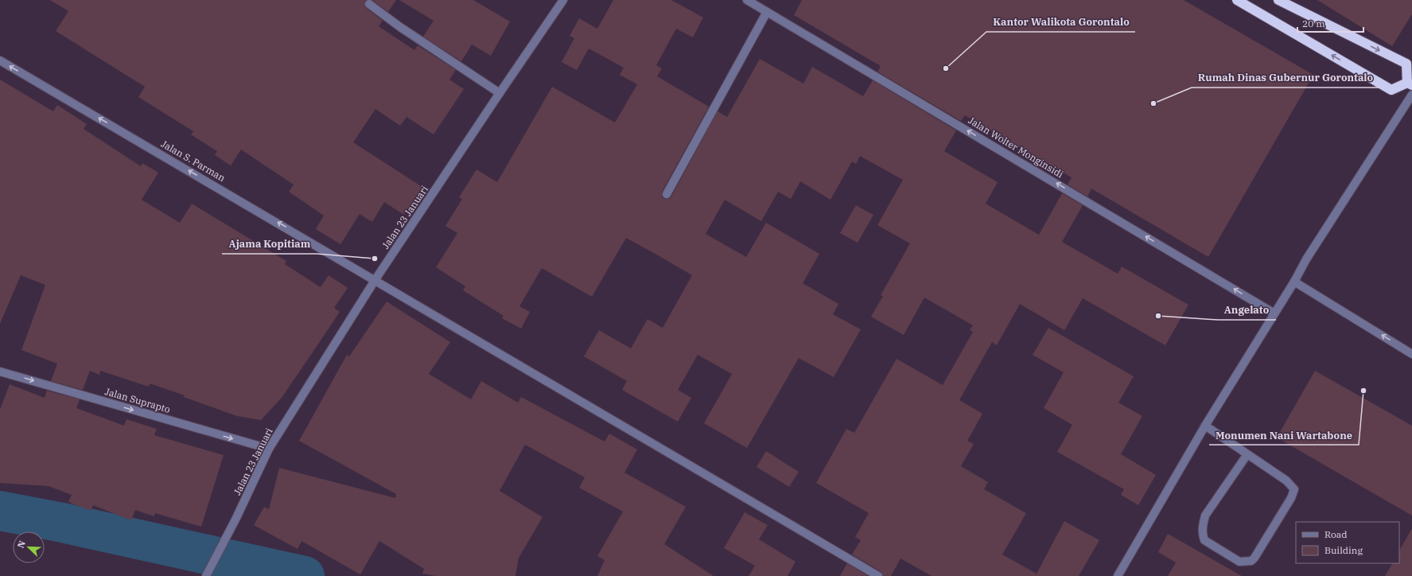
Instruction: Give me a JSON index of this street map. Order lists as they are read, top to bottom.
{
  "streets": {
    "street": [
      "Jalan Wolter Monginsidi",
      "Jalan S. Parman",
      "Jalan 23 Januari",
      "Jalan Suprapto"
    ]
  },
  "crossings": [
    ["Jalan S. Parman", "Jalan 23 Januari"],
    ["Jalan 23 Januari", "Jalan Suprapto"]
  ],
  "one_way": ["Jalan Wolter Monginsidi", "Jalan S. Parman", "Jalan Suprapto"],
  "places": [
    "Kantor Walikota Gorontalo",
    "Rumah Dinas Gubernur Gorontalo",
    "Ajama Kopitiam",
    "Angelato",
    "Monumen Nani Wartabone"
  ],
  "legend": ["Road", "Building"],
  "scale_bar": "20 m",
  "north": "top left"
}
